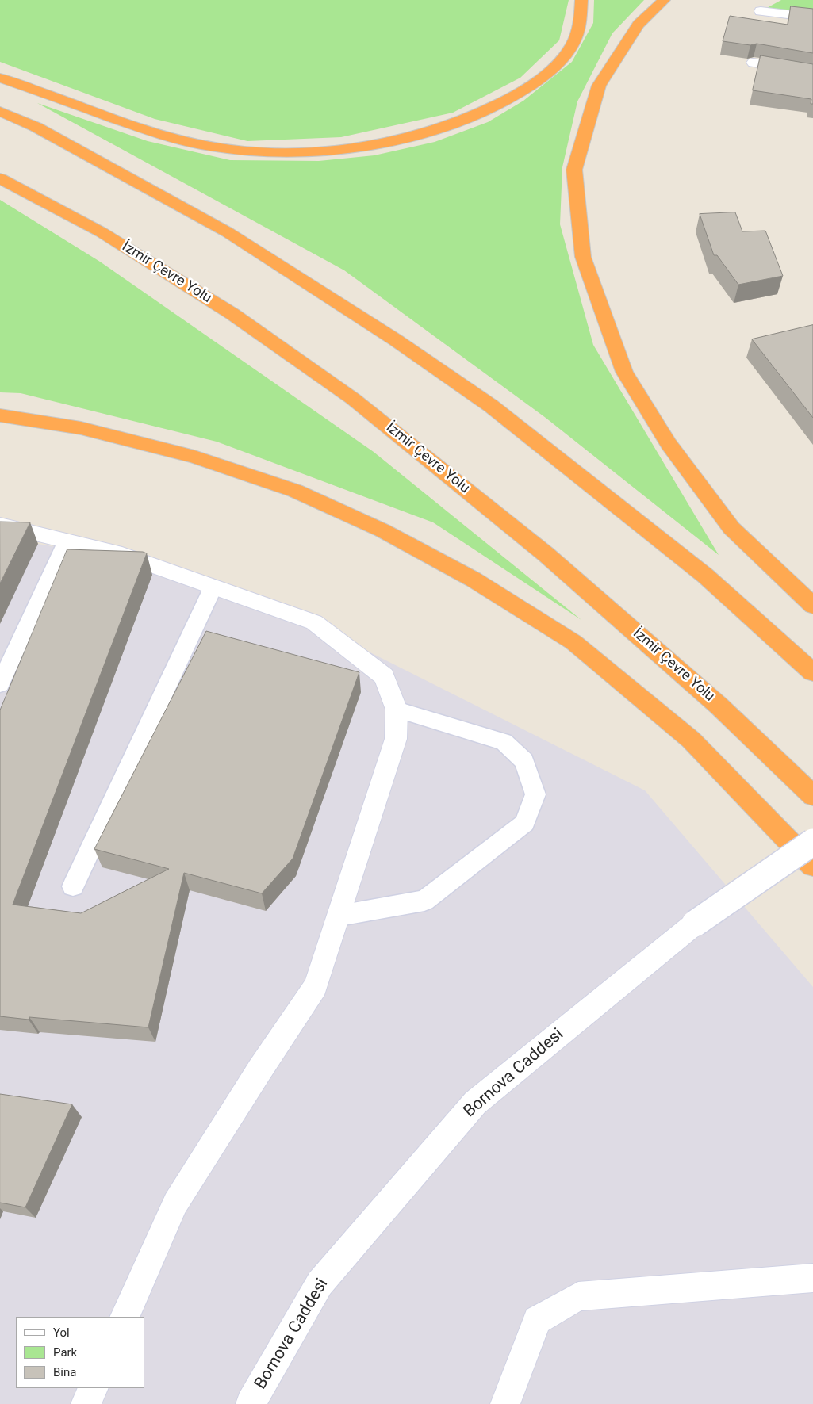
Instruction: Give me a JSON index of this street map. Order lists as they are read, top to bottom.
{
  "streets": {
    "highway": ["İzmir Çevre Yolu"],
    "street": ["Bornova Caddesi"]
  },
  "legend": ["Yol", "Park", "Bina"]
}
